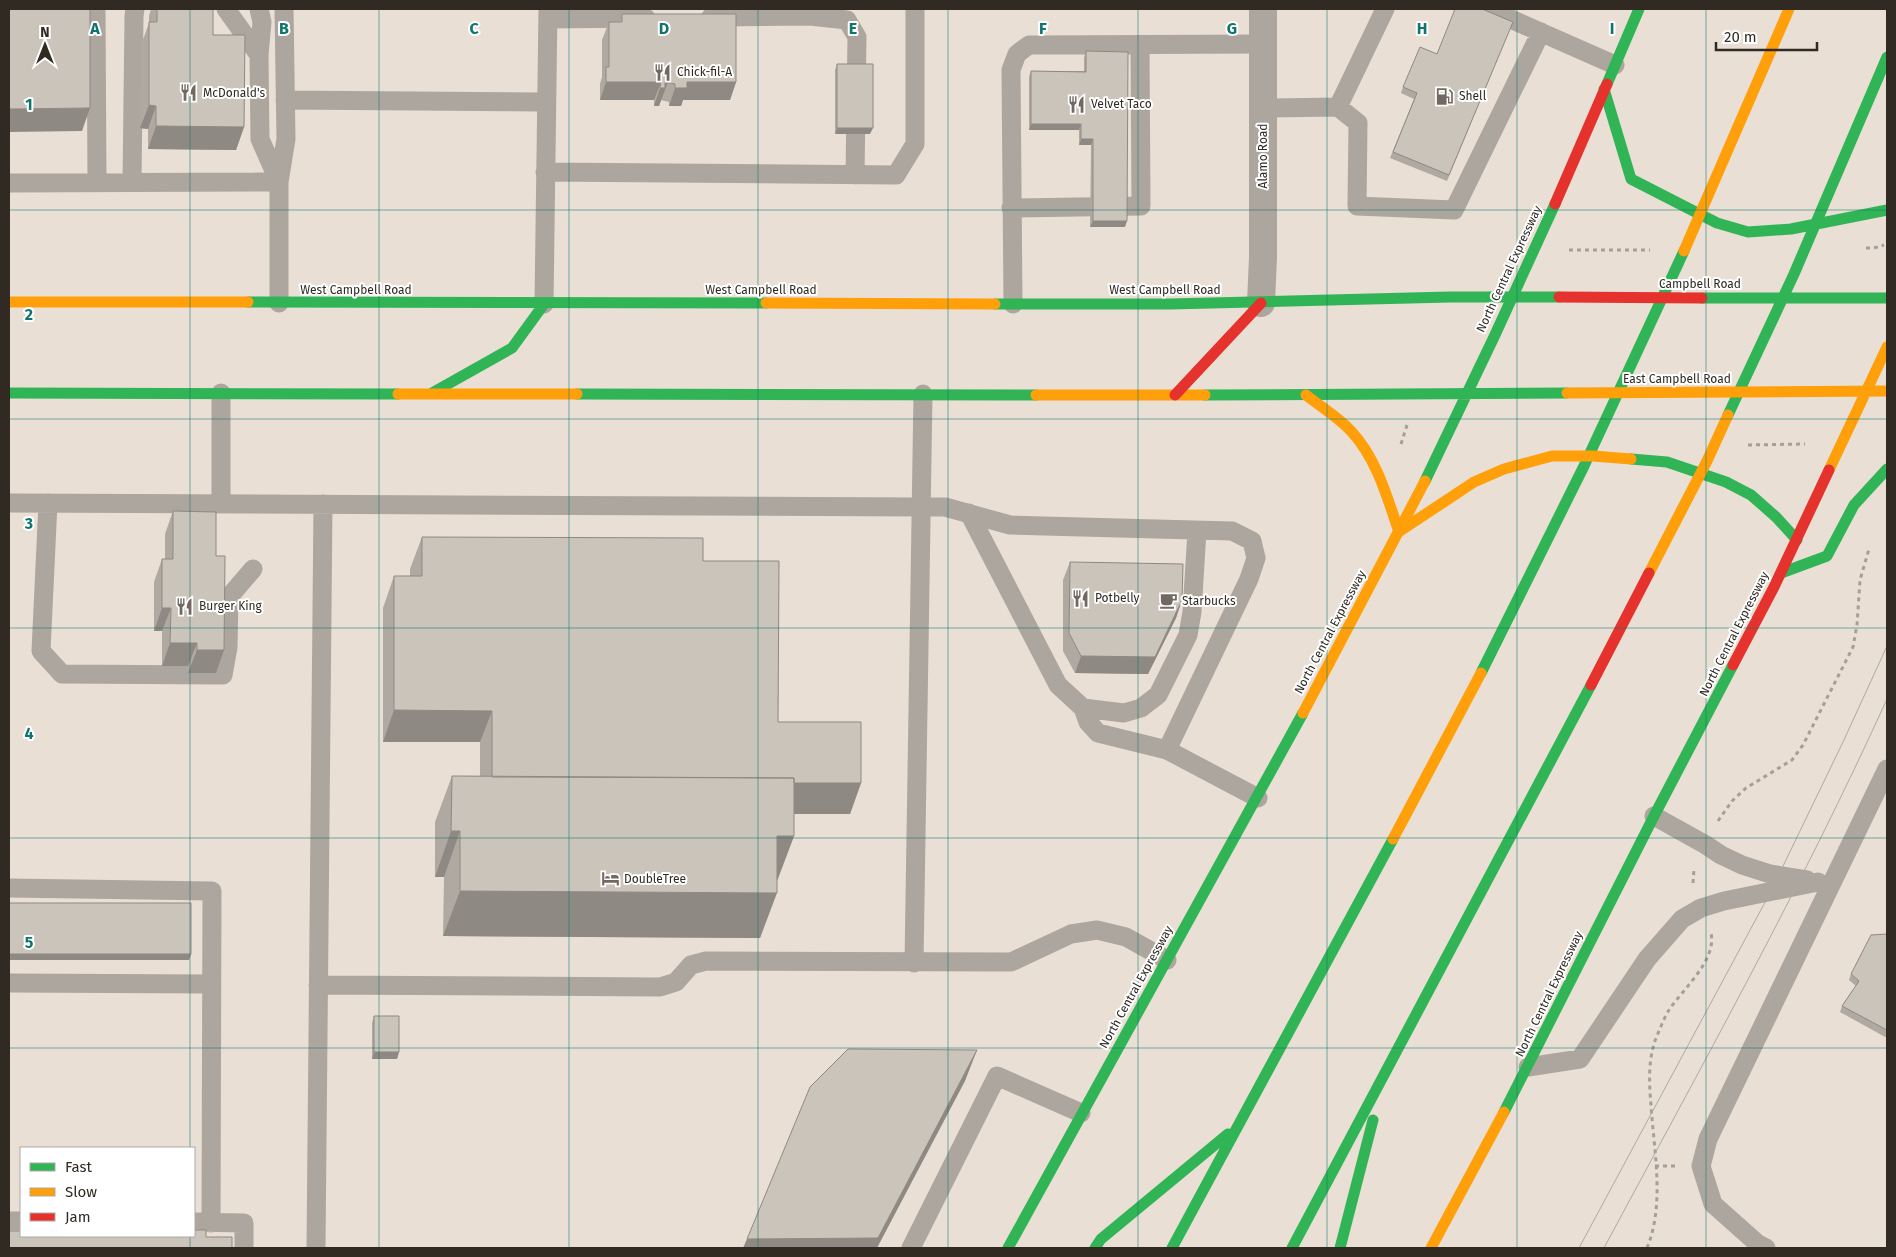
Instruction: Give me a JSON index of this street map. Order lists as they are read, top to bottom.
{
  "streets": {
    "main road": [
      "North Central Expressway",
      "Campbell Road",
      "West Campbell Road",
      "East Campbell Road"
    ],
    "street": ["Alamo Road"]
  },
  "crossings": [
    ["Alamo Road", "West Campbell Road"],
    ["North Central Expressway", "Campbell Road"],
    ["North Central Expressway", "West Campbell Road"],
    ["North Central Expressway", "East Campbell Road"],
    ["Campbell Road", "West Campbell Road"]
  ],
  "places": {
    "restaurant": [
      "Chick-fil-A",
      "McDonald's",
      "Velvet Taco",
      "Potbelly",
      "Burger King"
    ],
    "fuel station": ["Shell"],
    "cafe": ["Starbucks"],
    "hotel": ["DoubleTree"]
  },
  "legend": ["Fast", "Slow", "Jam"],
  "scale_bar": "20 m",
  "north": "top",
  "grid": {
    "columns": [
      "A",
      "B",
      "C",
      "D",
      "E",
      "F",
      "G",
      "H",
      "I"
    ],
    "rows": [
      "1",
      "2",
      "3",
      "4",
      "5"
    ]
  }
}
